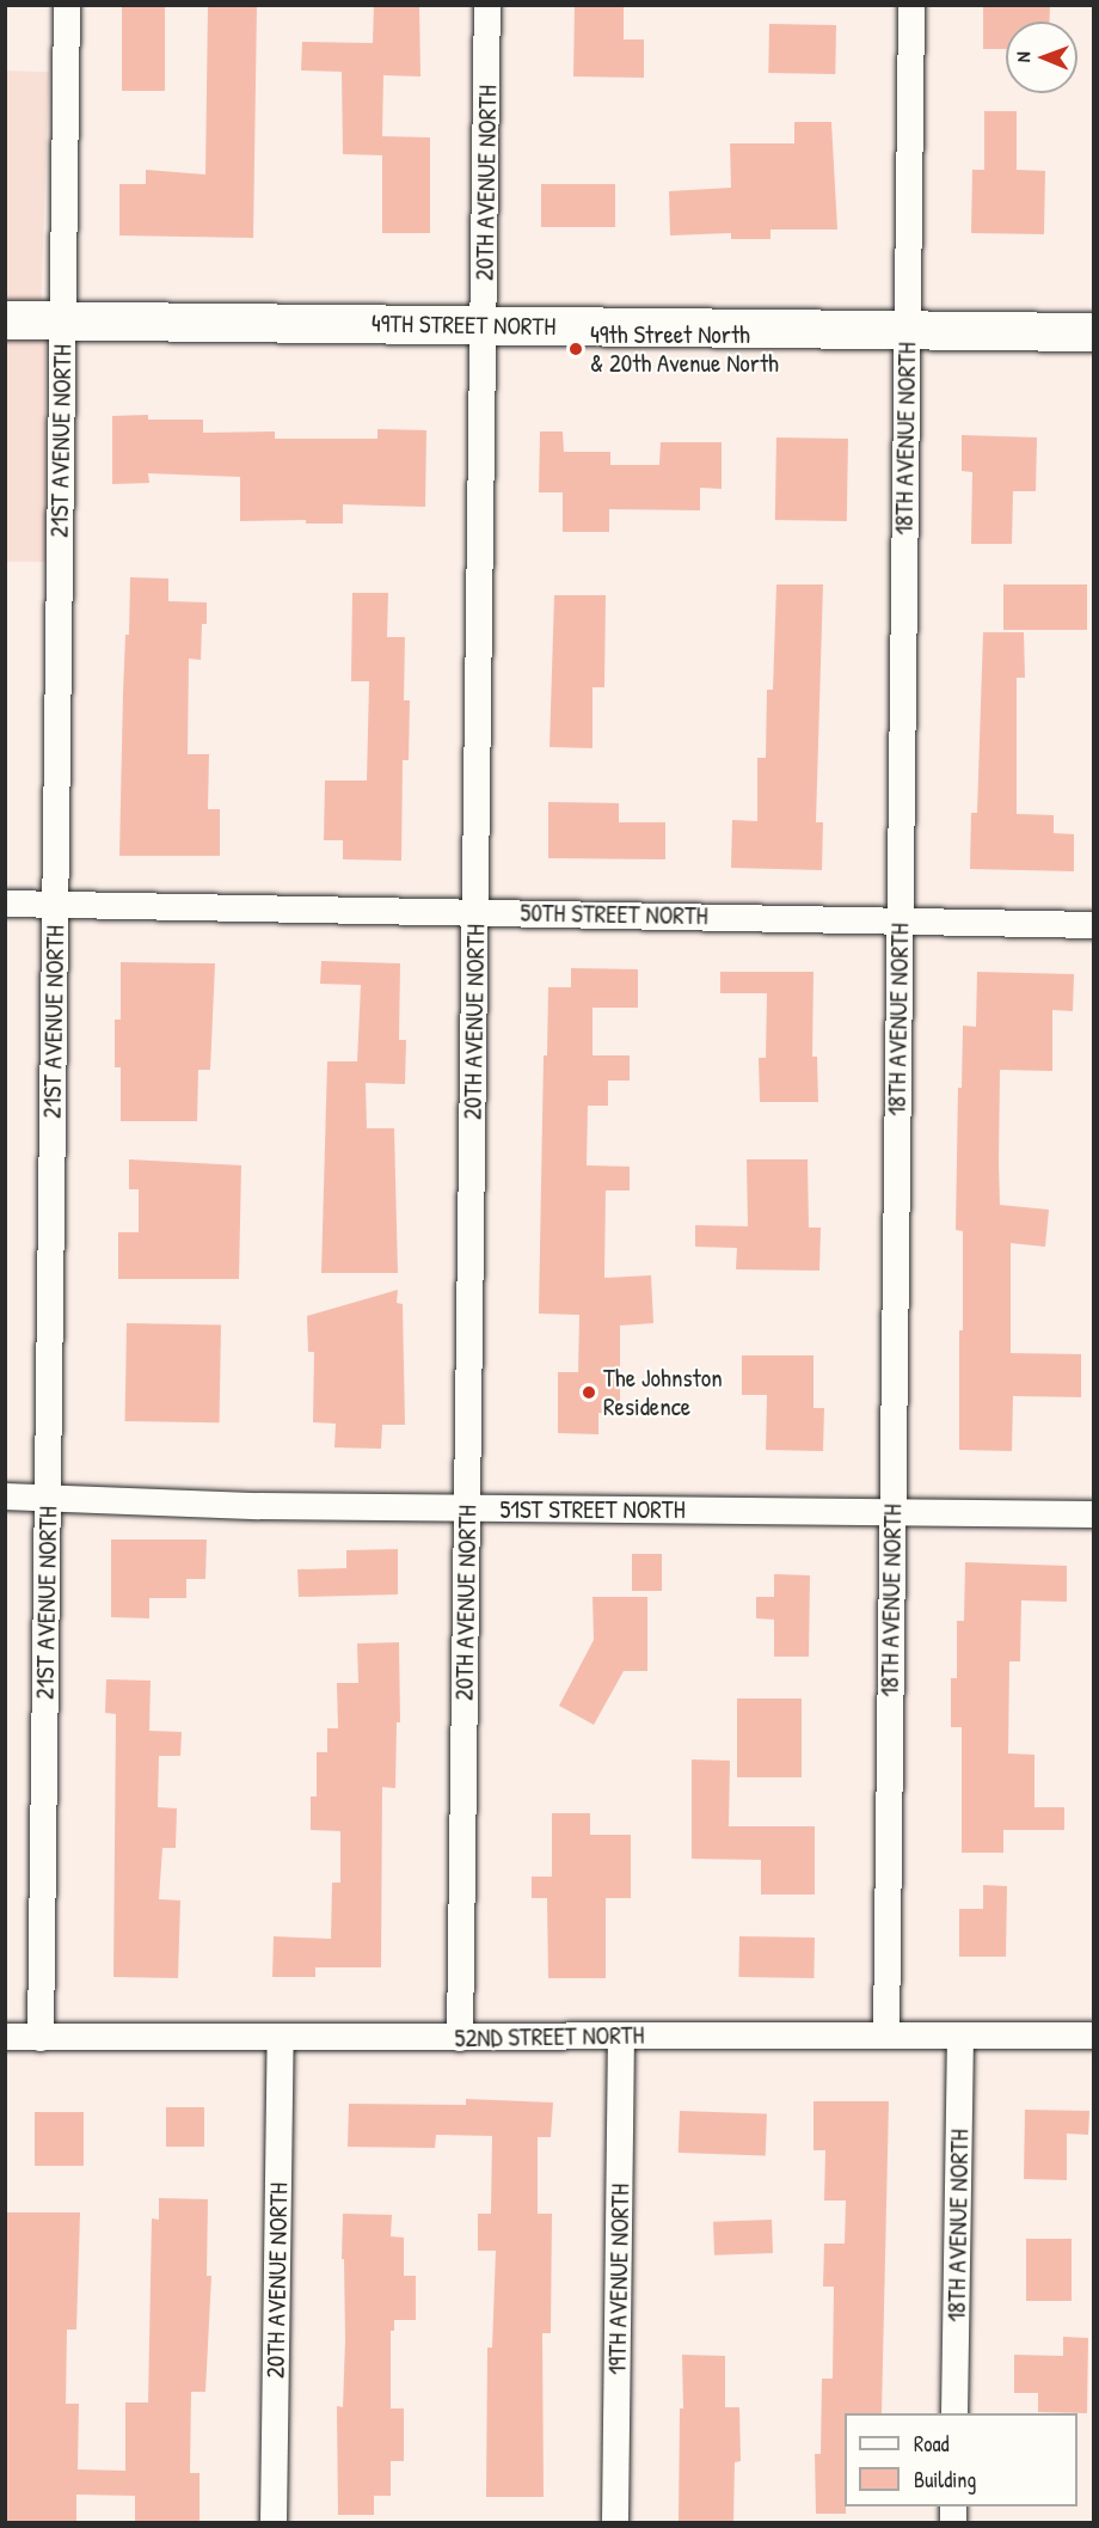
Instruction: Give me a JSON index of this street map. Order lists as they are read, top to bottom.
{
  "streets": {
    "main road": ["49TH STREET NORTH"],
    "street": [
      "20TH AVENUE NORTH",
      "18TH AVENUE NORTH",
      "21ST AVENUE NORTH",
      "50TH STREET NORTH",
      "51ST STREET NORTH",
      "52ND STREET NORTH",
      "19TH AVENUE NORTH"
    ]
  },
  "crossings": [
    ["20TH AVENUE NORTH", "49TH STREET NORTH"],
    ["20TH AVENUE NORTH", "50TH STREET NORTH"],
    ["20TH AVENUE NORTH", "51ST STREET NORTH"],
    ["20TH AVENUE NORTH", "52ND STREET NORTH"],
    ["49TH STREET NORTH", "18TH AVENUE NORTH"],
    ["49TH STREET NORTH", "21ST AVENUE NORTH"],
    ["18TH AVENUE NORTH", "50TH STREET NORTH"],
    ["18TH AVENUE NORTH", "51ST STREET NORTH"],
    ["18TH AVENUE NORTH", "52ND STREET NORTH"],
    ["21ST AVENUE NORTH", "50TH STREET NORTH"],
    ["21ST AVENUE NORTH", "51ST STREET NORTH"],
    ["21ST AVENUE NORTH", "52ND STREET NORTH"],
    ["52ND STREET NORTH", "19TH AVENUE NORTH"]
  ],
  "places": ["49th Street North & 20th Avenue North", "The Johnston Residence"],
  "legend": ["Road", "Building"],
  "north": "left"
}
